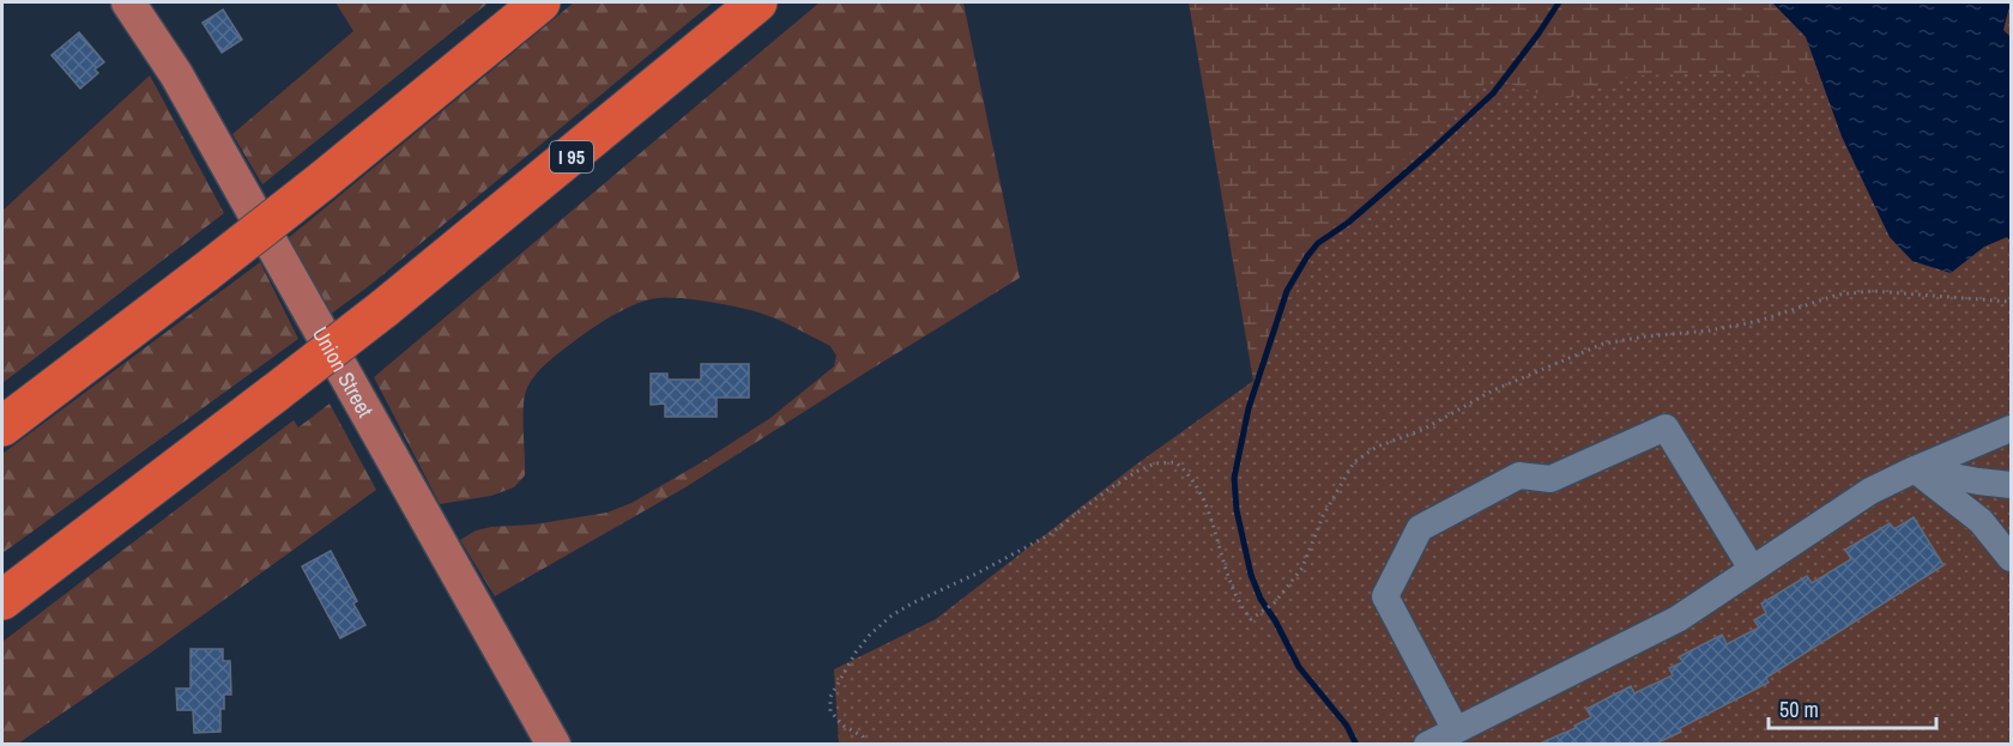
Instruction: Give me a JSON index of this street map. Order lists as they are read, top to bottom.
{
  "streets": {
    "highway": ["I 95"],
    "main road": ["Union Street"]
  },
  "scale_bar": "50 m"
}
